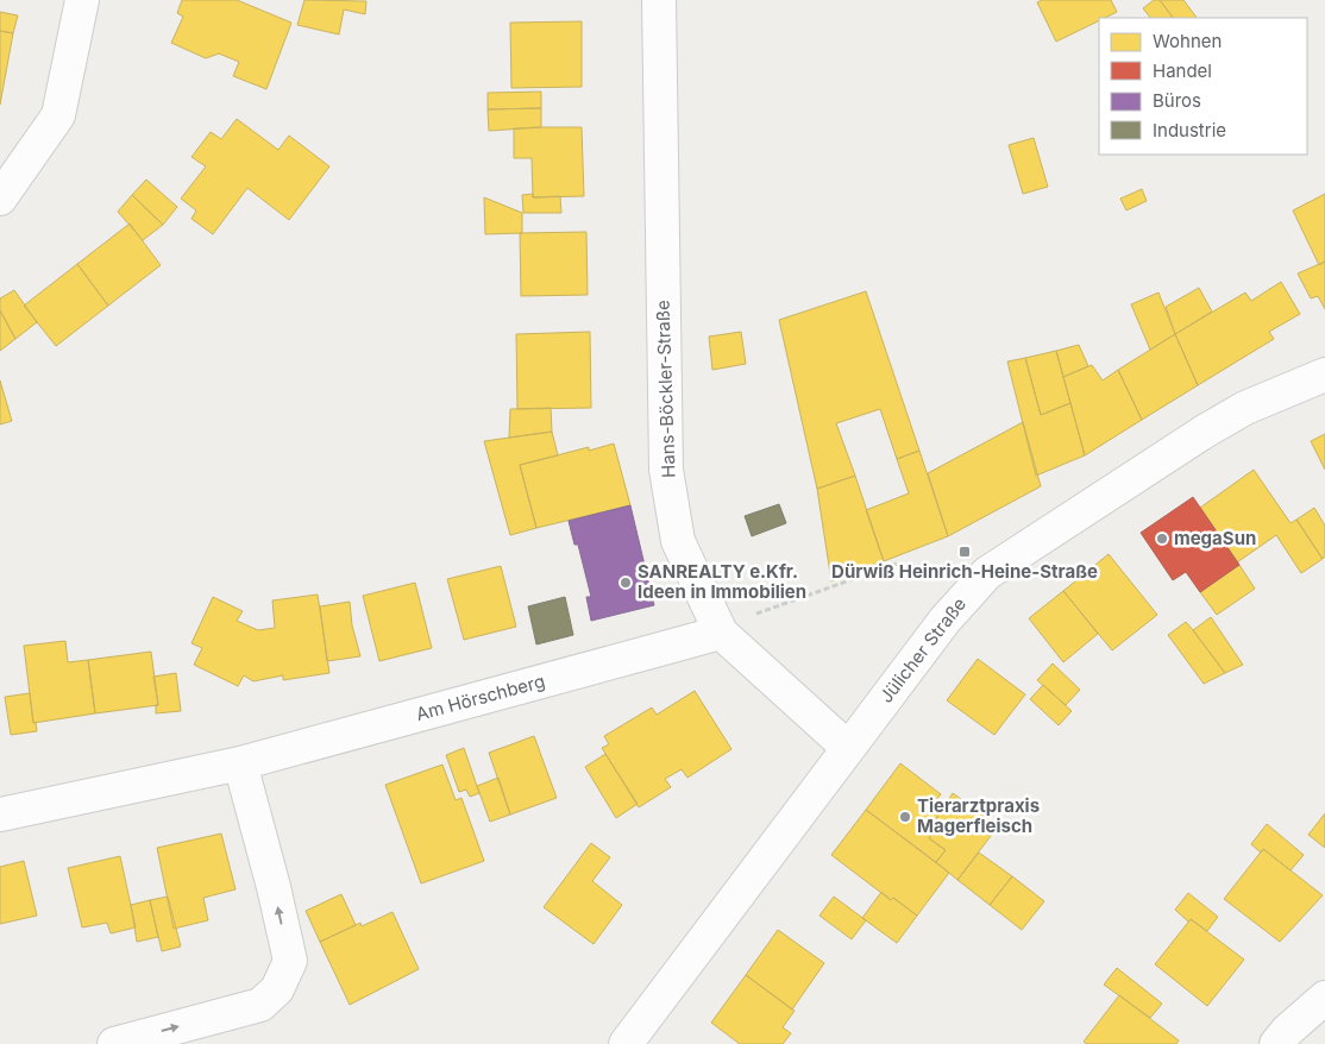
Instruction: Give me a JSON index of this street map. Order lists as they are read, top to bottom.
{
  "streets": {
    "street": ["Hans-Böckler-Straße", "Jülicher Straße", "Am Hörschberg"]
  },
  "crossings": [
    ["Hans-Böckler-Straße", "Jülicher Straße"],
    ["Hans-Böckler-Straße", "Am Hörschberg"]
  ],
  "places": {
    "other": ["megaSun", "SANREALTY e.Kfr. Ideen in Immobilien", "Tierarztpraxis Magerfleisch"],
    "transit": ["Dürwiß Heinrich-Heine-Straße"]
  },
  "legend": [
    "Wohnen",
    "Handel",
    "Büros",
    "Industrie"
  ]
}
